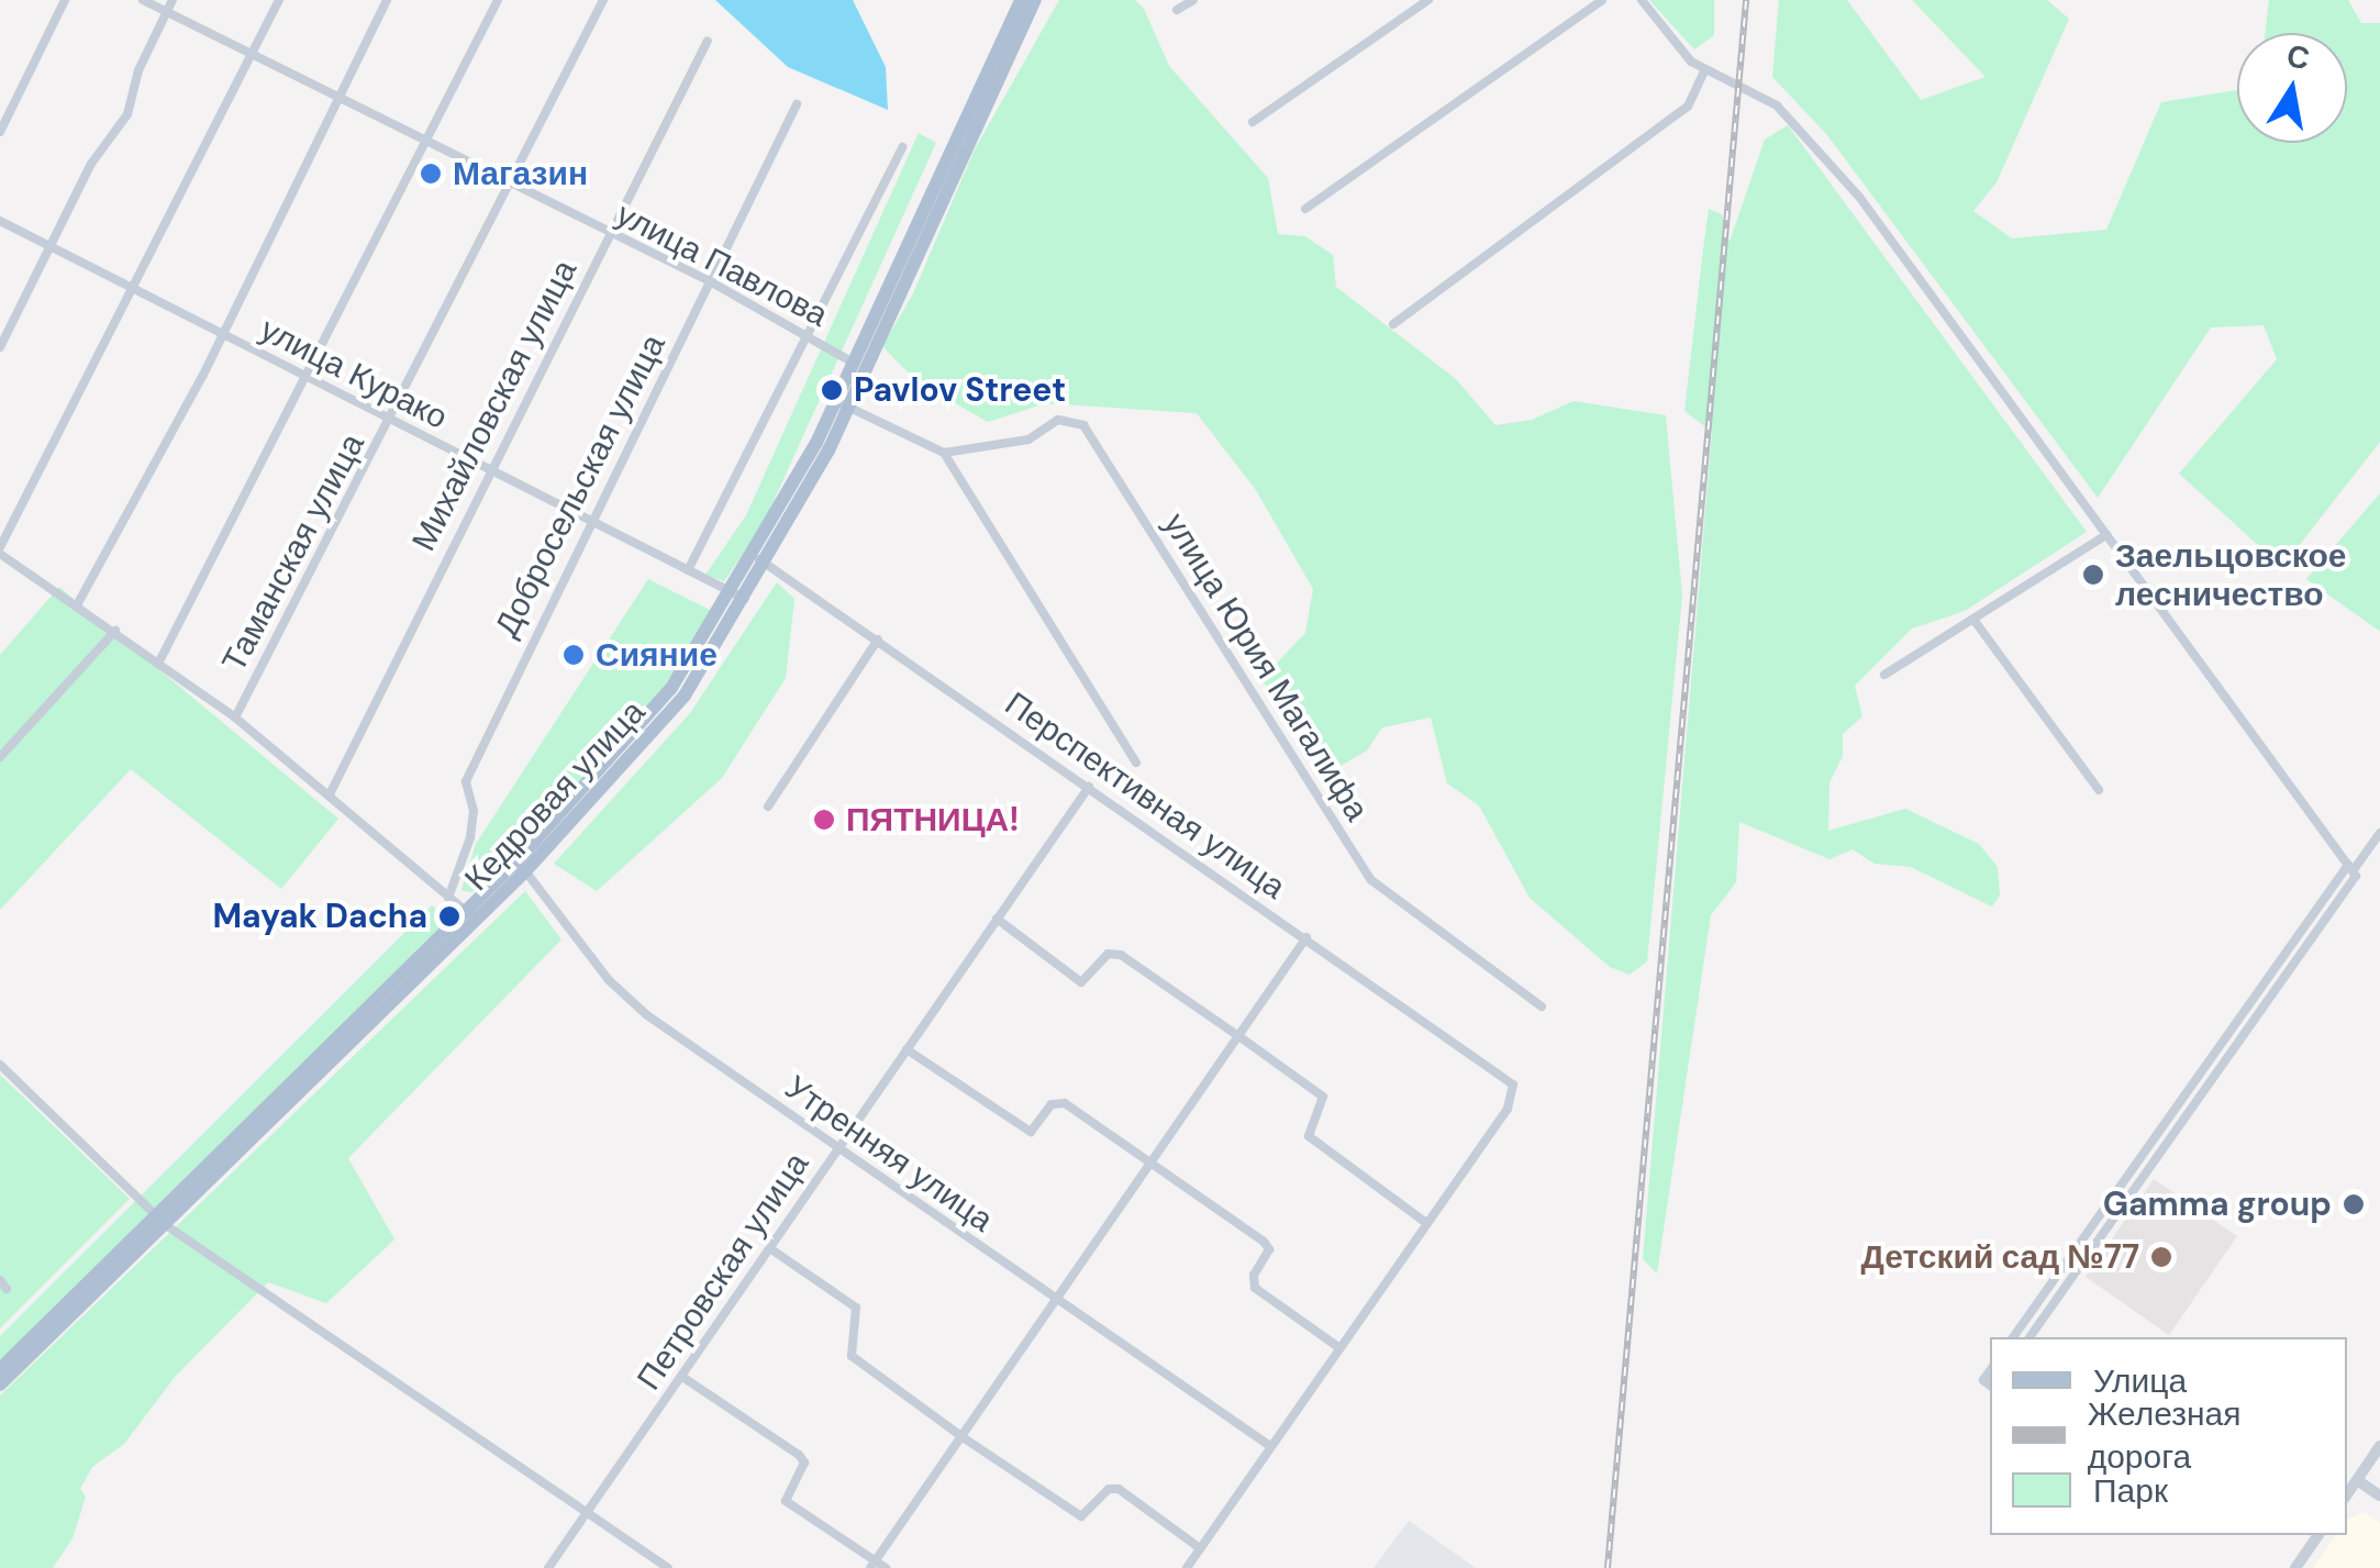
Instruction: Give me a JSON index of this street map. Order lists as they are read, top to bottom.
{
  "streets": {
    "main road": ["Кедровая улица"],
    "street": [
      "улица Павлова",
      "улица Курако",
      "Михайловская улица",
      "Добросельская улица",
      "Таманская улица",
      "улица Юрия Магалифа",
      "Перспективная улица",
      "Утренняя улица",
      "Петровская улица"
    ]
  },
  "crossings": [
    ["улица Павлова", "Михайловская улица"],
    ["улица Павлова", "Добросельская улица"],
    ["улица Павлова", "Таманская улица"],
    ["улица Павлова", "Кедровая улица"],
    ["улица Курако", "Михайловская улица"],
    ["улица Курако", "Добросельская улица"],
    ["улица Курако", "Таманская улица"],
    ["улица Курако", "Кедровая улица"],
    ["Кедровая улица", "Перспективная улица"],
    ["Кедровая улица", "Утренняя улица"],
    ["Перспективная улица", "Петровская улица"],
    ["Утренняя улица", "Петровская улица"]
  ],
  "places": [
    "Магазин",
    "Pavlov Street",
    "Заельцовское лесничество",
    "Сияние",
    "ПЯТНИЦА!",
    "Mayak Dacha",
    "Gamma group",
    "Детский сад №77"
  ],
  "legend": ["Улица", "Железная дорога", "Парк"],
  "north": "top"
}
